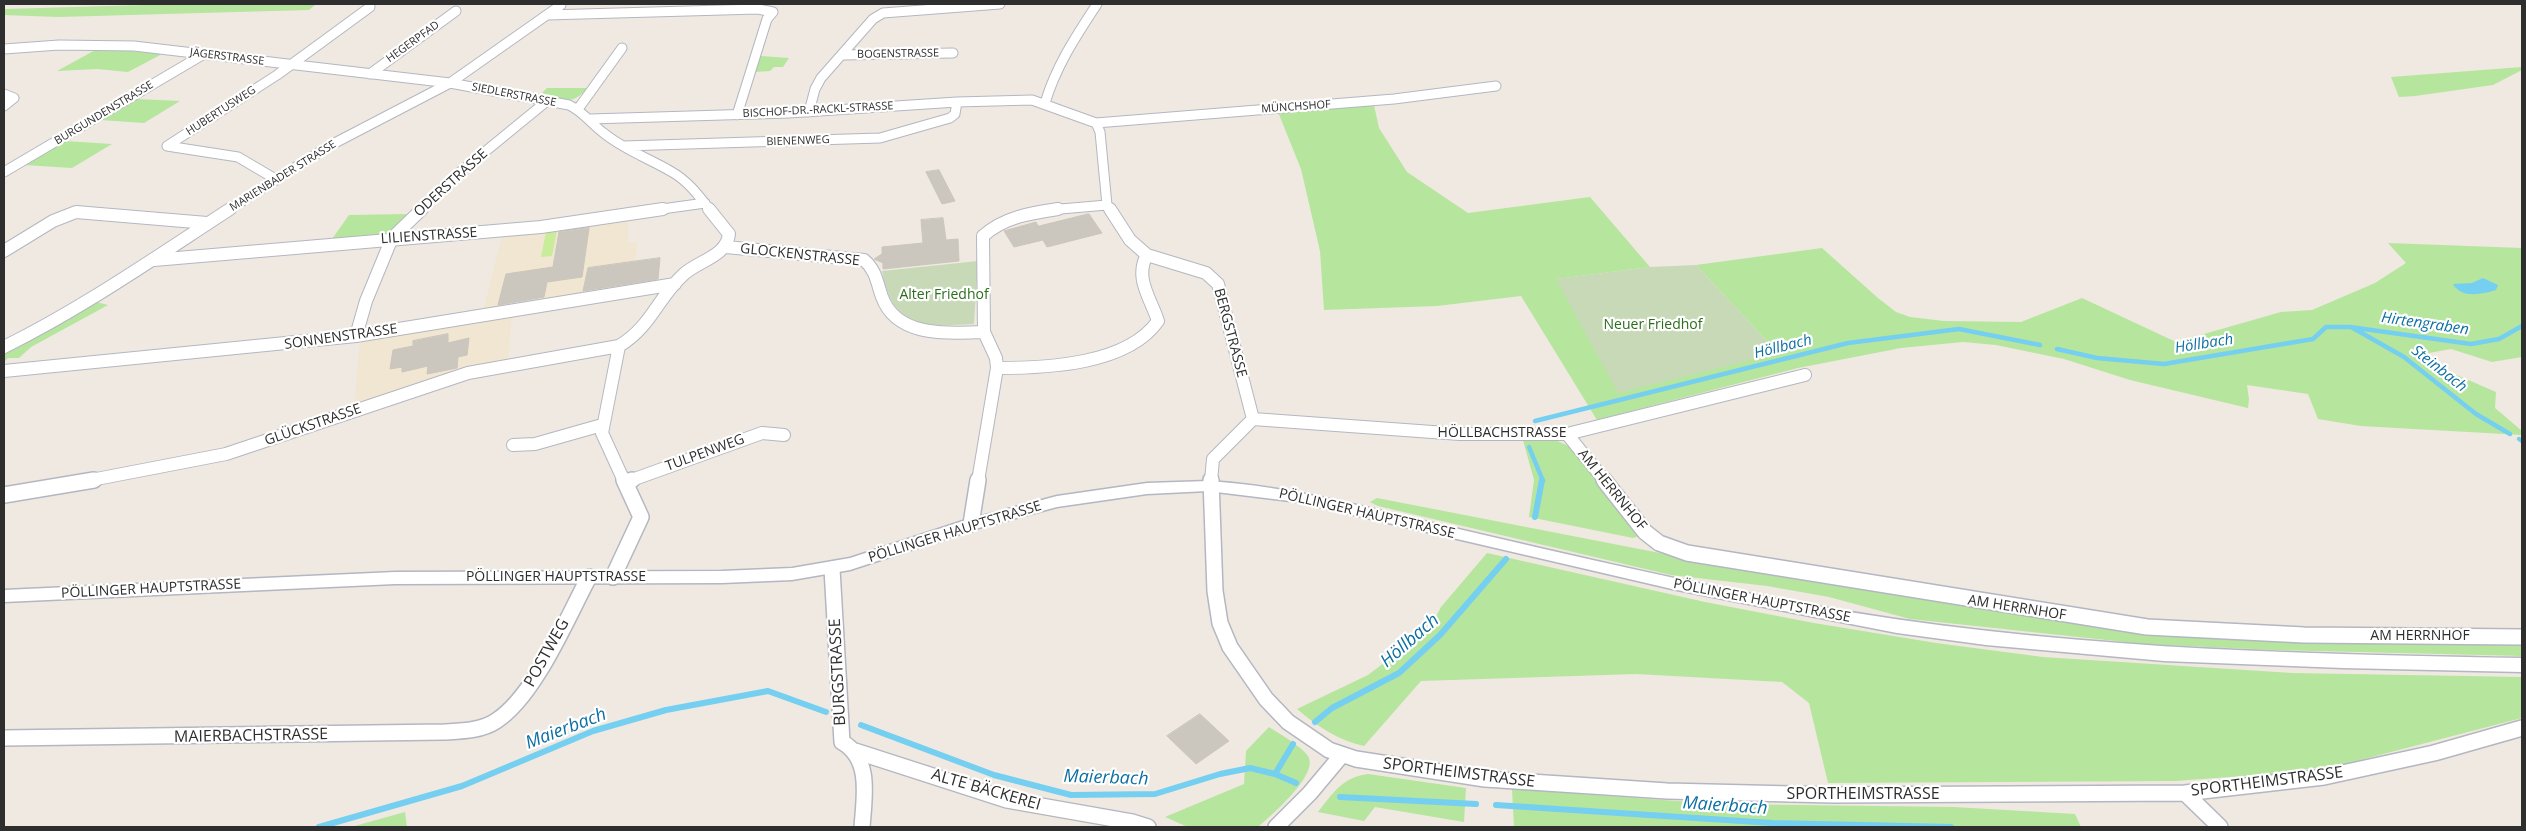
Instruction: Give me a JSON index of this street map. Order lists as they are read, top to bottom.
{
  "streets": {
    "street": [
      "HEGERPFAD",
      "BOGENSTRASSE",
      "JÄGERSTRASSE",
      "SIEDLERSTRASSE",
      "MÜNCHSHOF",
      "BISCHOF-DR.-RACKL-STRASSE",
      "HUBERTUSWEG",
      "BURGUNDENSTRASSE",
      "BIENENWEG",
      "MARIENBADER STRASSE",
      "ODERSTRASSE",
      "LILIENSTRASSE",
      "GLOCKENSTRASSE",
      "BERGSTRASSE",
      "SONNENSTRASSE",
      "GLÜCKSTRASSE",
      "HÖLLBACHSTRASSE",
      "TULPENWEG",
      "AM HERRNHOF",
      "PÖLLINGER HAUPTSTRASSE",
      "POSTWEG",
      "BURGSTRASSE",
      "MAIERBACHSTRASSE",
      "SPORTHEIMSTRASSE",
      "ALTE BÄCKEREI"
    ]
  },
  "crossings": [
    ["HEGERPFAD", "JÄGERSTRASSE"],
    ["BOGENSTRASSE", "BISCHOF-DR.-RACKL-STRASSE"],
    ["JÄGERSTRASSE", "SIEDLERSTRASSE"],
    ["JÄGERSTRASSE", "HUBERTUSWEG"],
    ["JÄGERSTRASSE", "BURGUNDENSTRASSE"],
    ["JÄGERSTRASSE", "MARIENBADER STRASSE"],
    ["SIEDLERSTRASSE", "BISCHOF-DR.-RACKL-STRASSE"],
    ["SIEDLERSTRASSE", "BIENENWEG"],
    ["SIEDLERSTRASSE", "MARIENBADER STRASSE"],
    ["SIEDLERSTRASSE", "ODERSTRASSE"],
    ["SIEDLERSTRASSE", "LILIENSTRASSE"],
    ["SIEDLERSTRASSE", "GLOCKENSTRASSE"],
    ["MÜNCHSHOF", "BERGSTRASSE"],
    ["BISCHOF-DR.-RACKL-STRASSE", "BIENENWEG"],
    ["HUBERTUSWEG", "MARIENBADER STRASSE"],
    ["MARIENBADER STRASSE", "LILIENSTRASSE"],
    ["ODERSTRASSE", "LILIENSTRASSE"],
    ["ODERSTRASSE", "SONNENSTRASSE"],
    ["BERGSTRASSE", "HÖLLBACHSTRASSE"],
    ["HÖLLBACHSTRASSE", "AM HERRNHOF"],
    ["PÖLLINGER HAUPTSTRASSE", "POSTWEG"],
    ["PÖLLINGER HAUPTSTRASSE", "BURGSTRASSE"],
    ["PÖLLINGER HAUPTSTRASSE", "SPORTHEIMSTRASSE"],
    ["POSTWEG", "MAIERBACHSTRASSE"],
    ["BURGSTRASSE", "ALTE BÄCKEREI"]
  ],
  "water": [
    "Hirtengraben",
    "Höllbach",
    "Steinbach",
    "Maierbach"
  ],
  "parks": ["Alter Friedhof", "Neuer Friedhof"]
}
